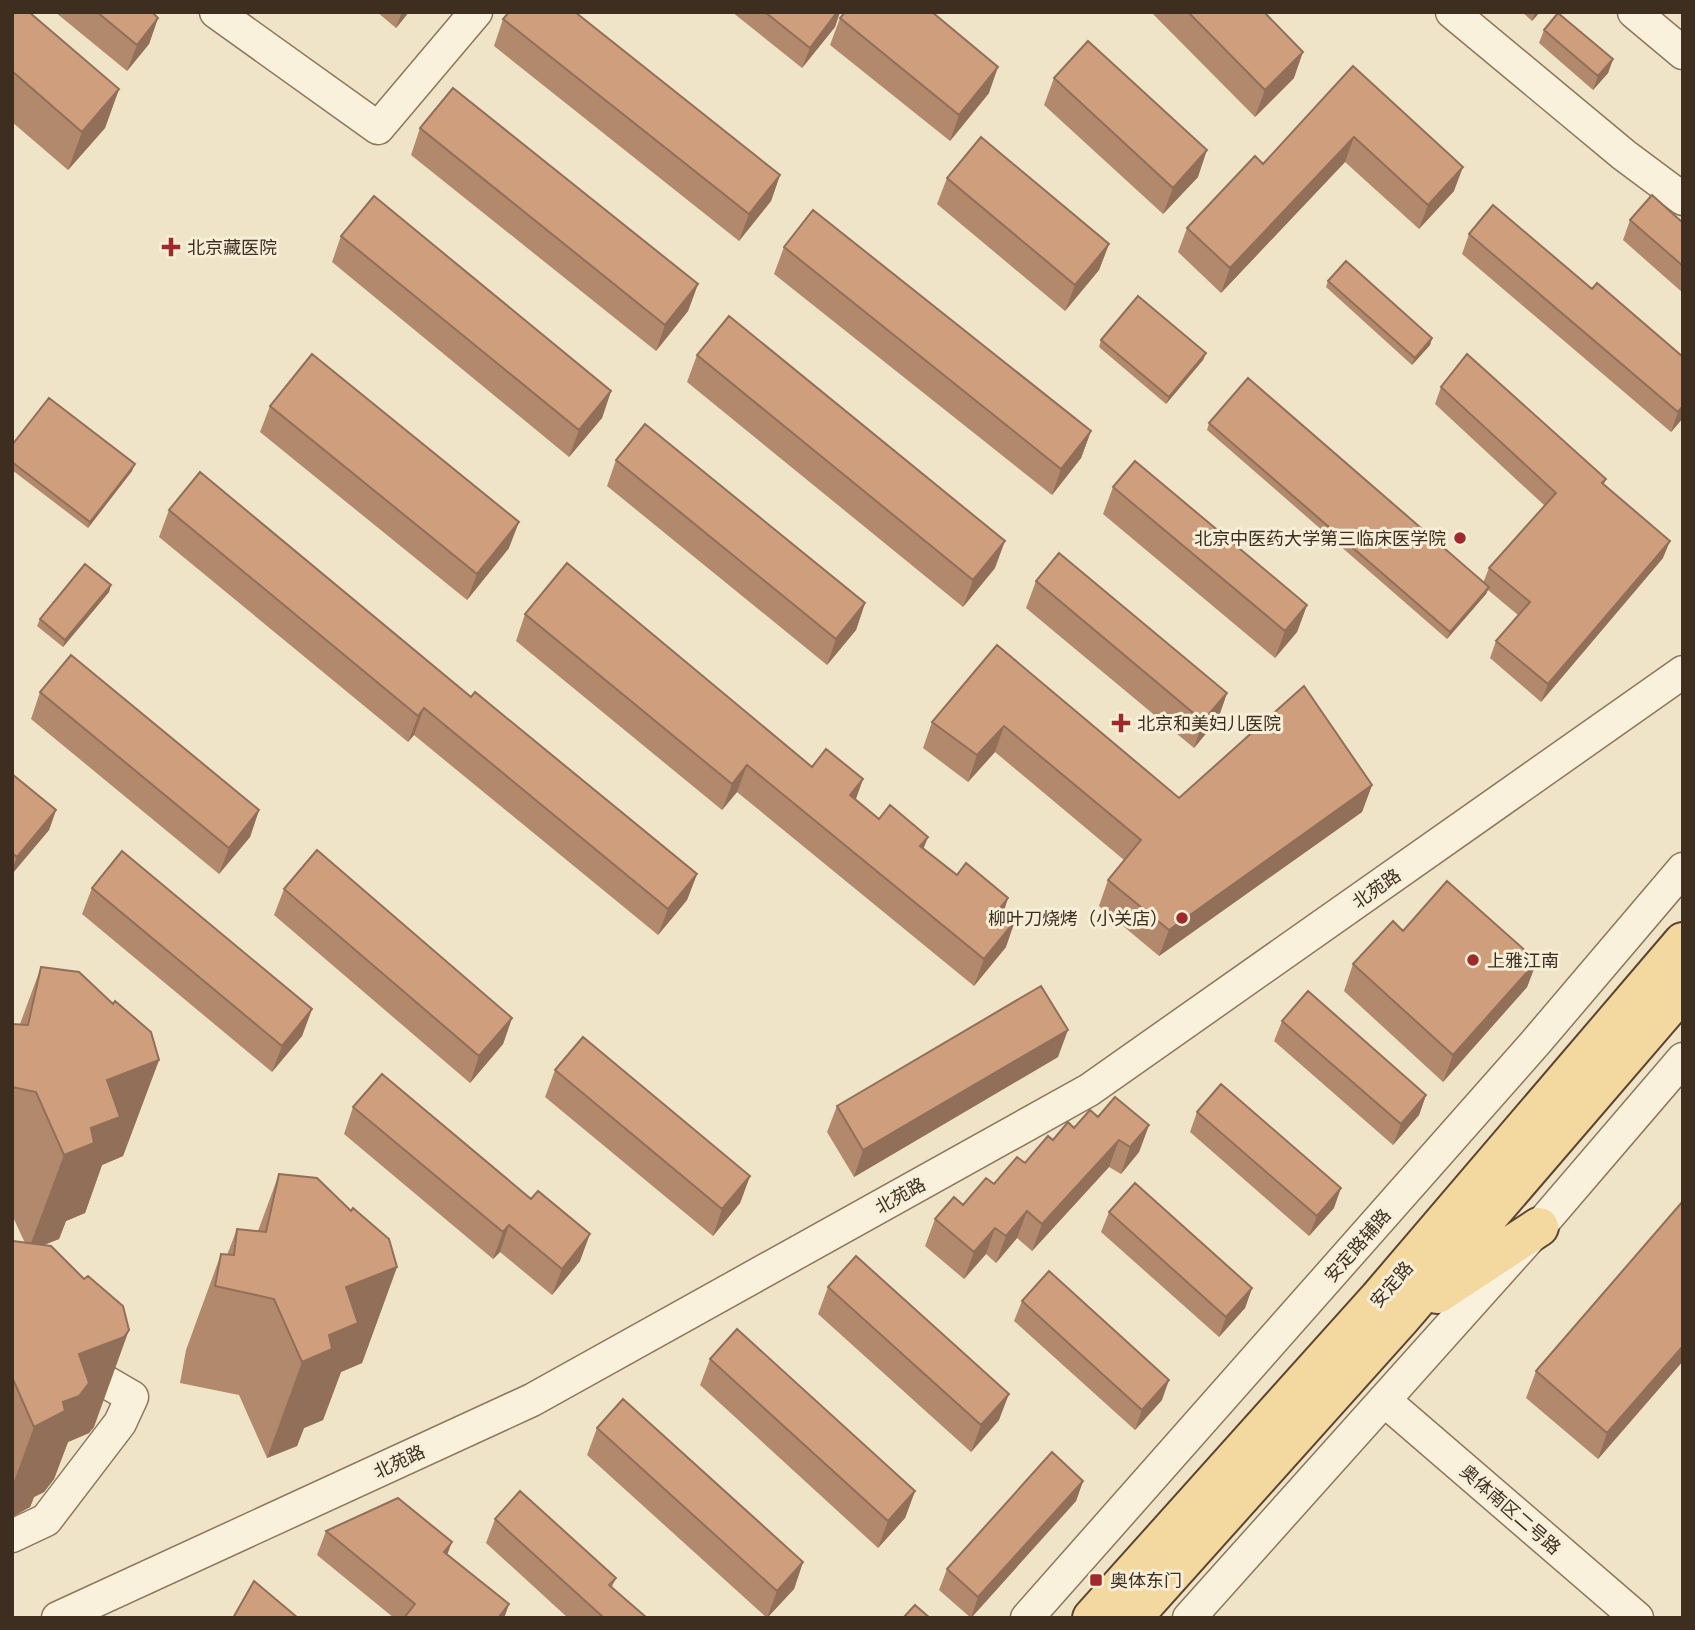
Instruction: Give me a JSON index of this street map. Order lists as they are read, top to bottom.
{
  "streets": {
    "main road": ["安定路"],
    "street": ["北苑路", "安定路辅路", "奥体南区二号路"]
  },
  "places": {
    "health": ["北京藏医院", "北京和美妇儿医院"],
    "other": ["北京中医药大学第三临床医学院", "柳叶刀烧烤（小关店）", "上雅江南"],
    "transit": ["奥体东门"]
  }
}
